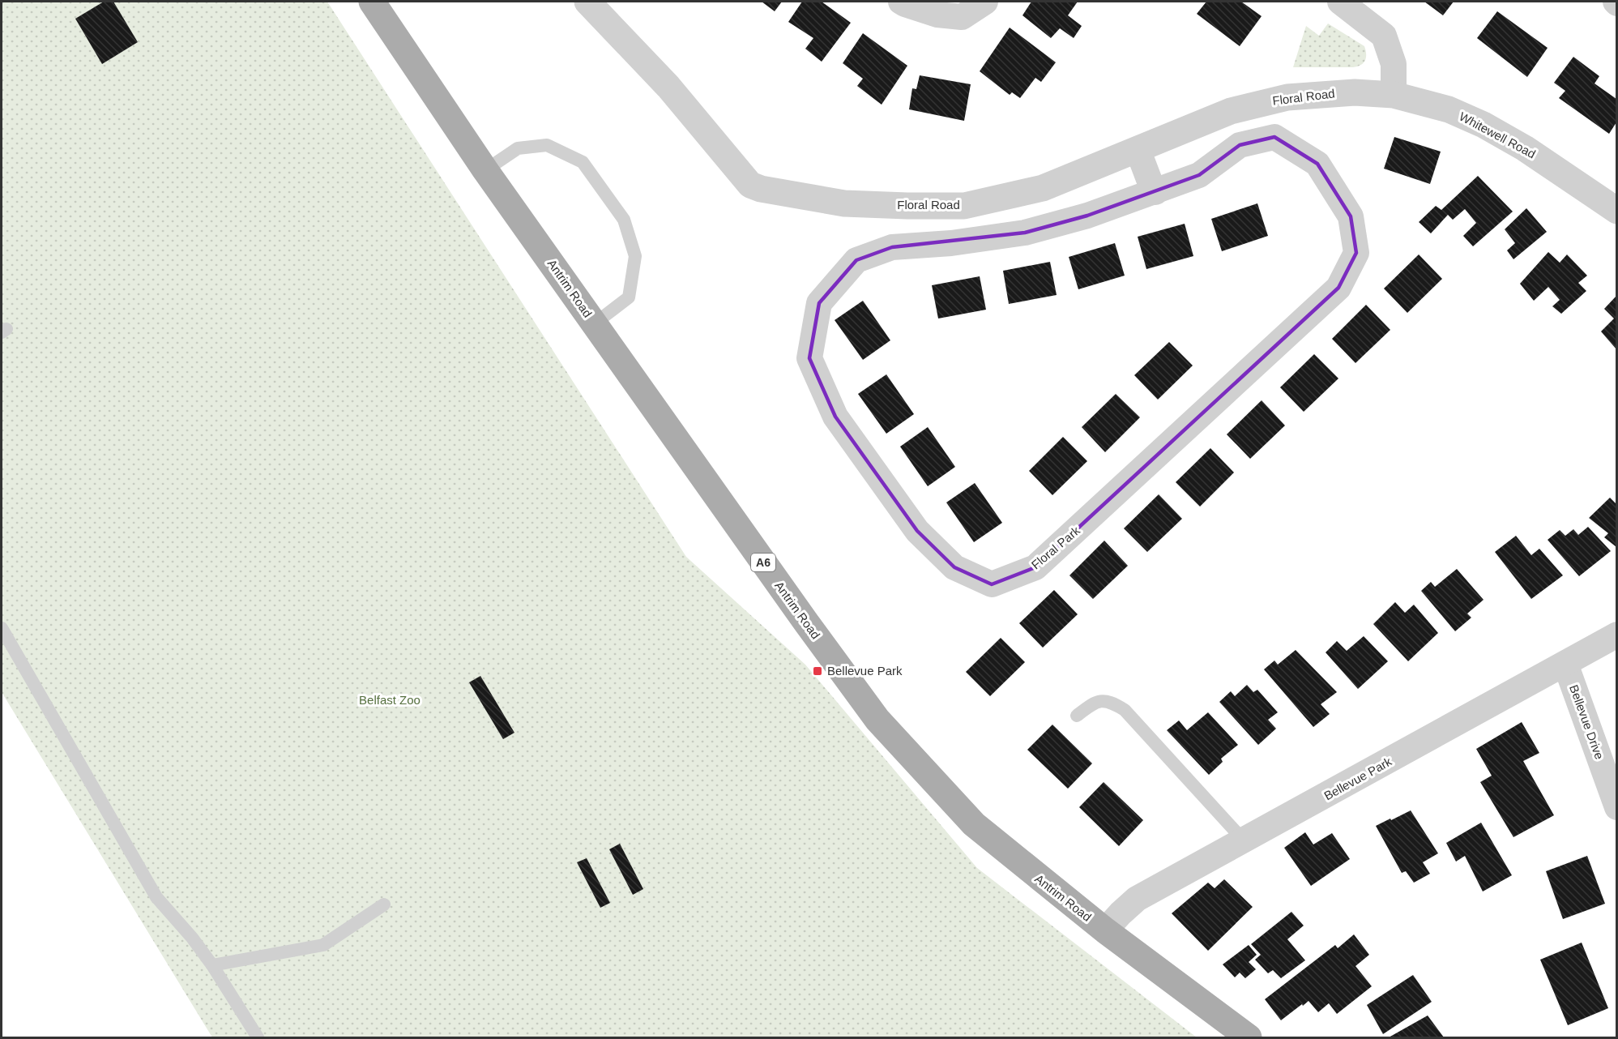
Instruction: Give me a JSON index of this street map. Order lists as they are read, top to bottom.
{
  "streets": {
    "main road": ["Antrim Road", "A6"],
    "street": [
      "Floral Road",
      "Whitewell Road",
      "Floral Park",
      "Bellevue Drive",
      "Bellevue Park"
    ]
  },
  "crossings": [
    ["Floral Road", "Whitewell Road"],
    ["Antrim Road", "Bellevue Park"],
    ["Bellevue Drive", "Bellevue Park"]
  ],
  "parks": ["Belfast Zoo"],
  "places": {
    "transit": ["Bellevue Park"]
  }
}
